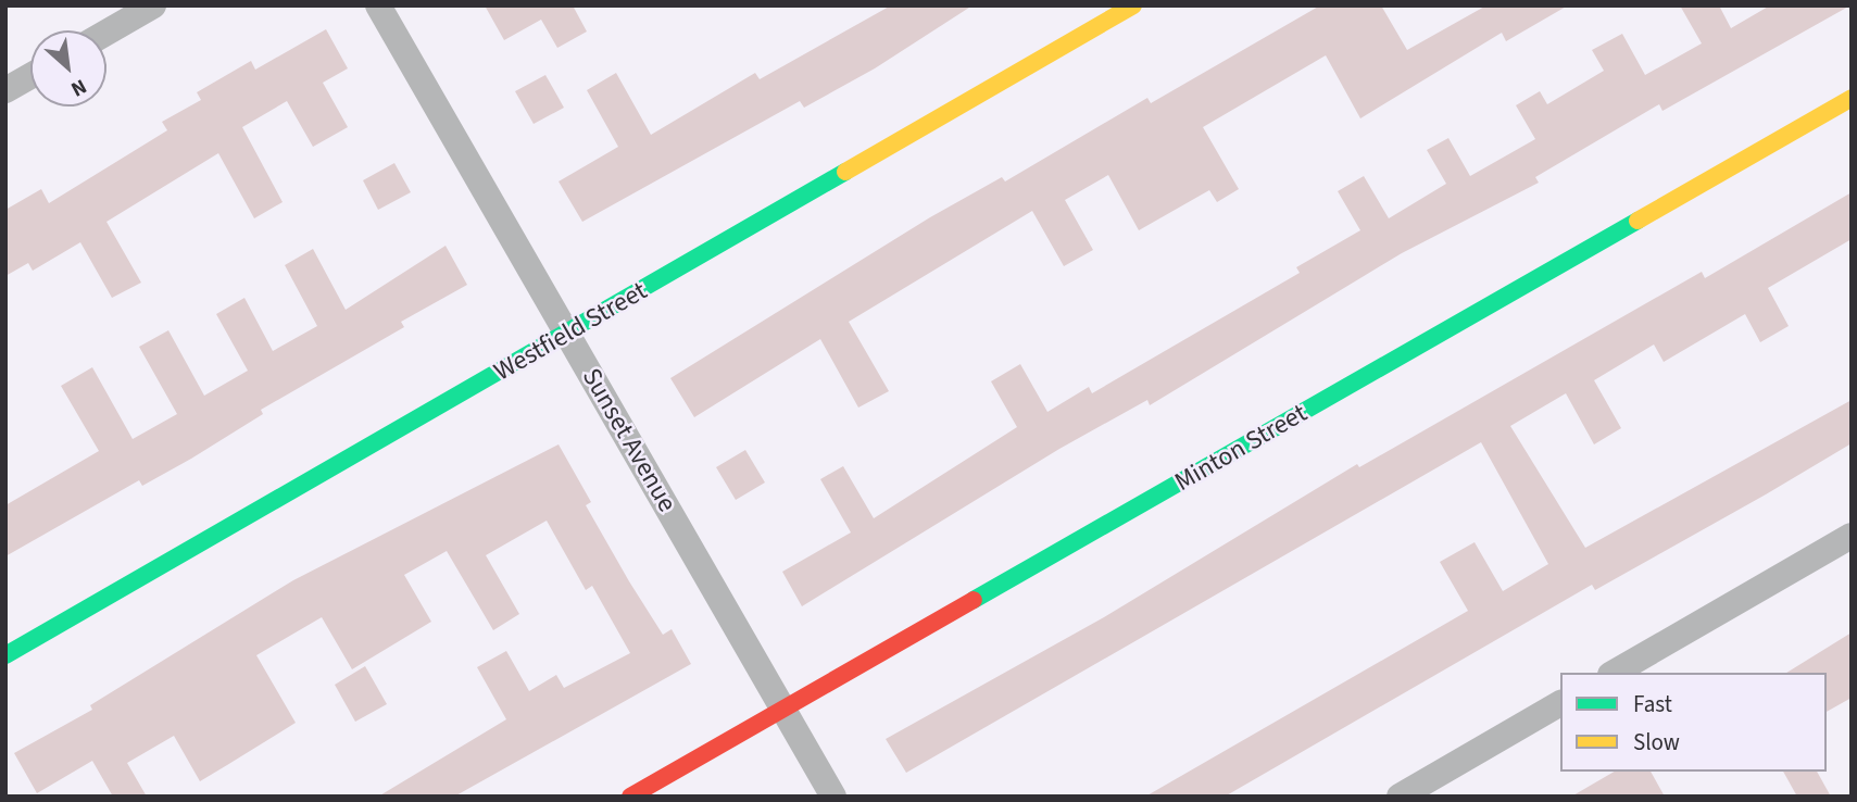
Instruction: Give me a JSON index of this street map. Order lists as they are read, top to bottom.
{
  "streets": {
    "street": ["Westfield Street", "Sunset Avenue", "Minton Street"]
  },
  "crossings": [
    ["Westfield Street", "Sunset Avenue"],
    ["Sunset Avenue", "Minton Street"]
  ],
  "legend": ["Fast", "Slow"],
  "north": "bottom right"
}
